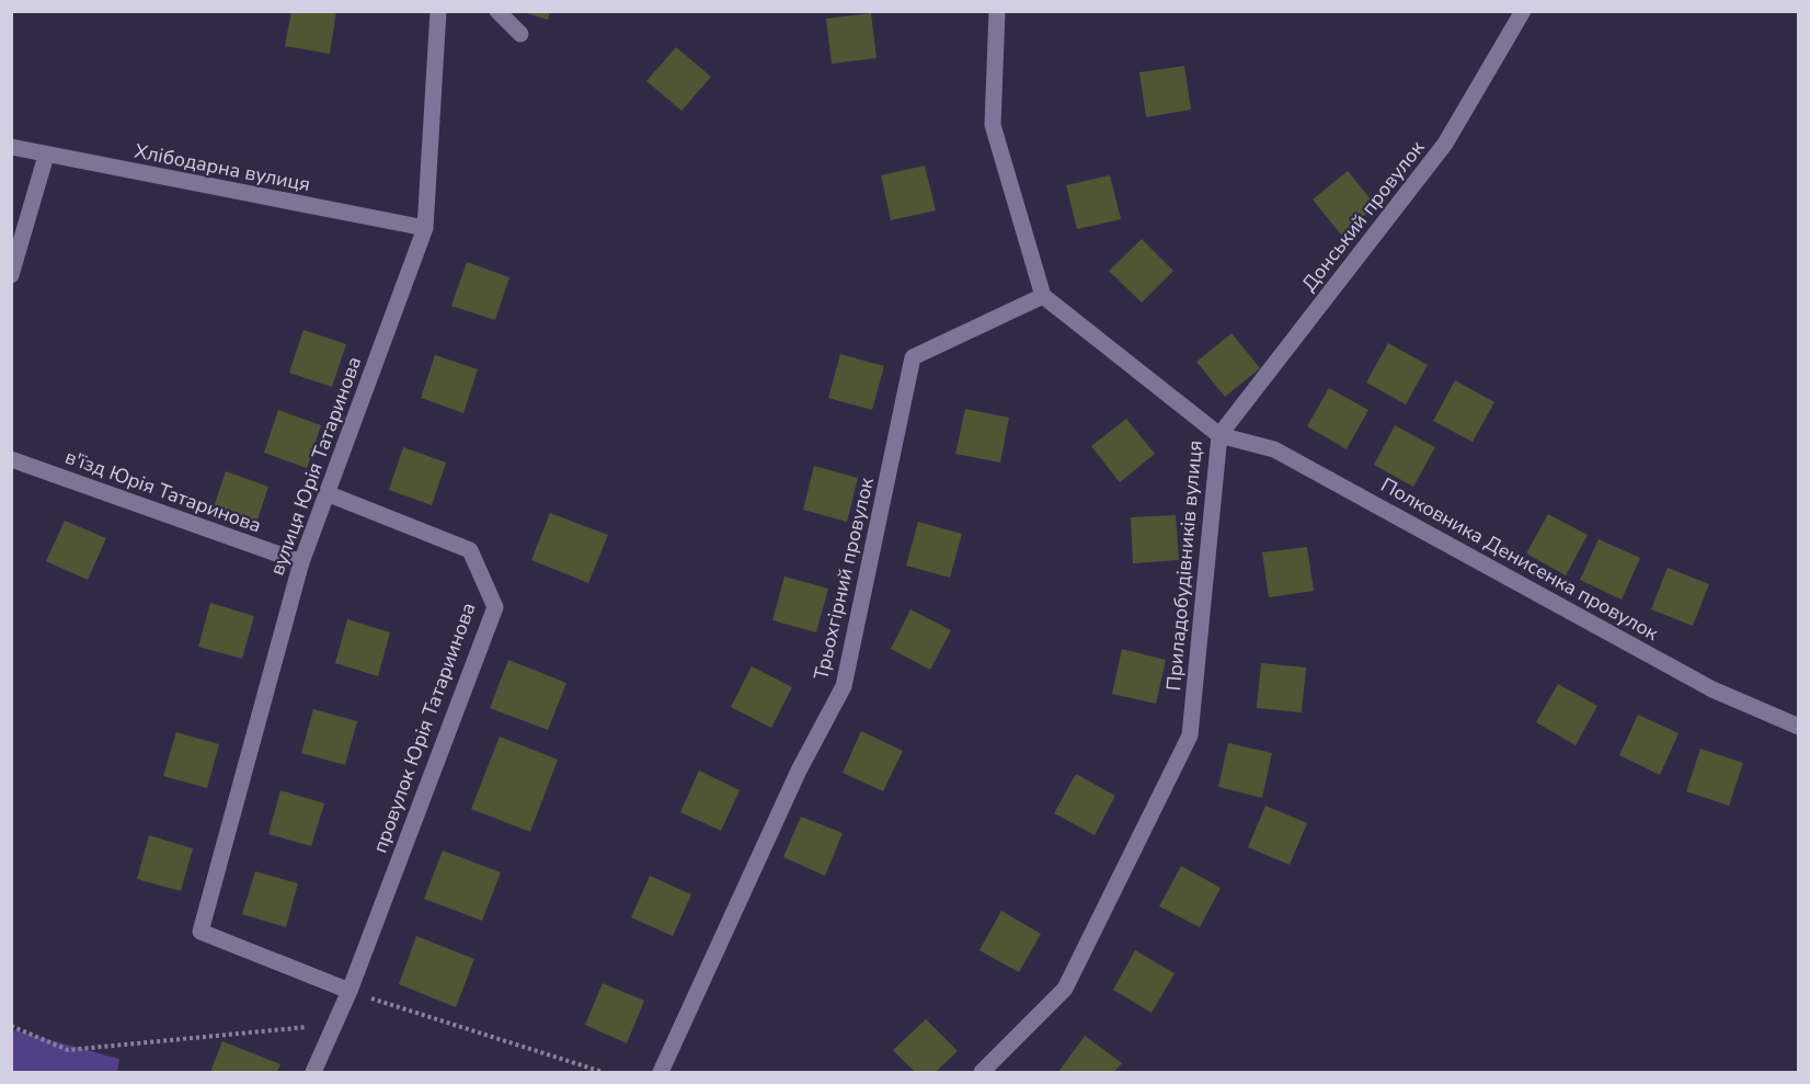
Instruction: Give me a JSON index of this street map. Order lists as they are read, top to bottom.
{
  "streets": {
    "street": [
      "Хлібодарна вулиця",
      "Донський провулок",
      "вулиця Юрія Татаринова",
      "в'їзд Юрія Татаринова",
      "Полковника Денисенка провулок",
      "Приладобудівників вулиця",
      "Трьохгірний провулок",
      "провулок Юрія Татариинова"
    ]
  },
  "crossings": [
    ["Хлібодарна вулиця", "вулиця Юрія Татаринова"],
    ["Донський провулок", "Полковника Денисенка провулок"],
    ["Донський провулок", "Приладобудівників вулиця"],
    ["вулиця Юрія Татаринова", "в'їзд Юрія Татаринова"],
    ["вулиця Юрія Татаринова", "провулок Юрія Татариинова"],
    ["Полковника Денисенка провулок", "Приладобудівників вулиця"],
    ["Приладобудівників вулиця", "Трьохгірний провулок"]
  ]
}
